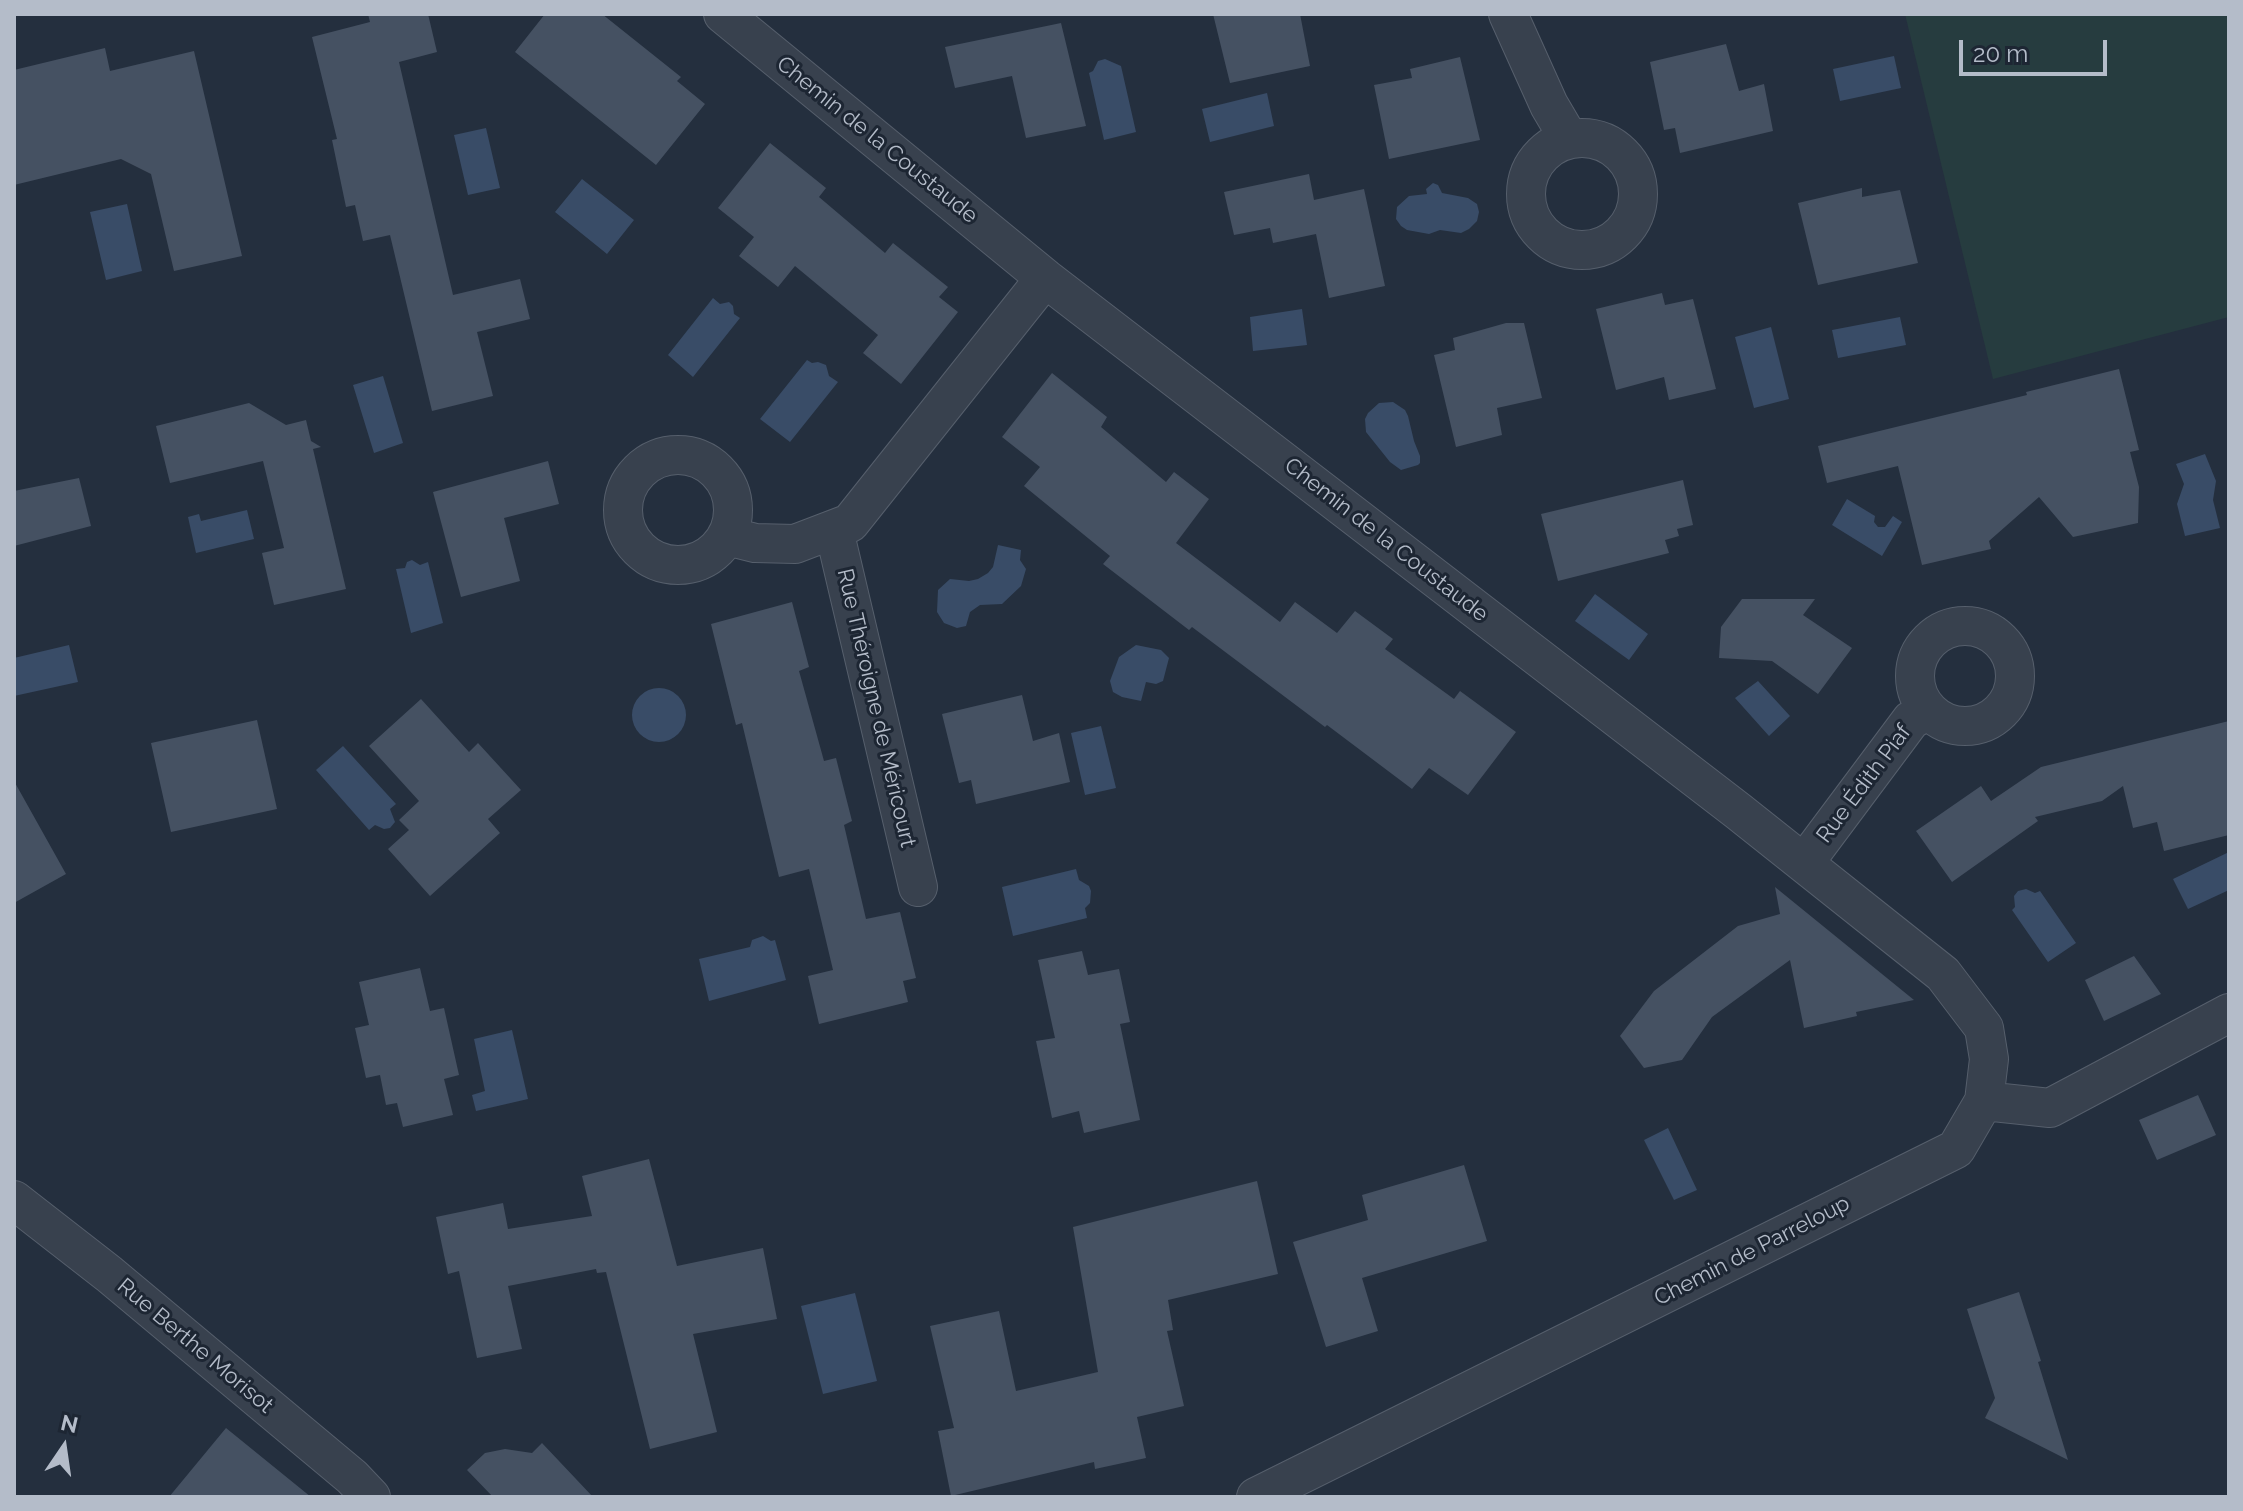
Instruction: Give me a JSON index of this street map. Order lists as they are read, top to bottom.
{
  "streets": {
    "street": [
      "Chemin de la Coustaude",
      "Rue Théroigne de Méricourt",
      "Rue Édith Piaf",
      "Chemin de Parreloup",
      "Rue Berthe Morisot"
    ]
  },
  "crossings": [
    ["Chemin de la Coustaude", "Rue Édith Piaf"],
    ["Chemin de la Coustaude", "Chemin de Parreloup"]
  ],
  "scale_bar": "20 m",
  "north": "top"
}
